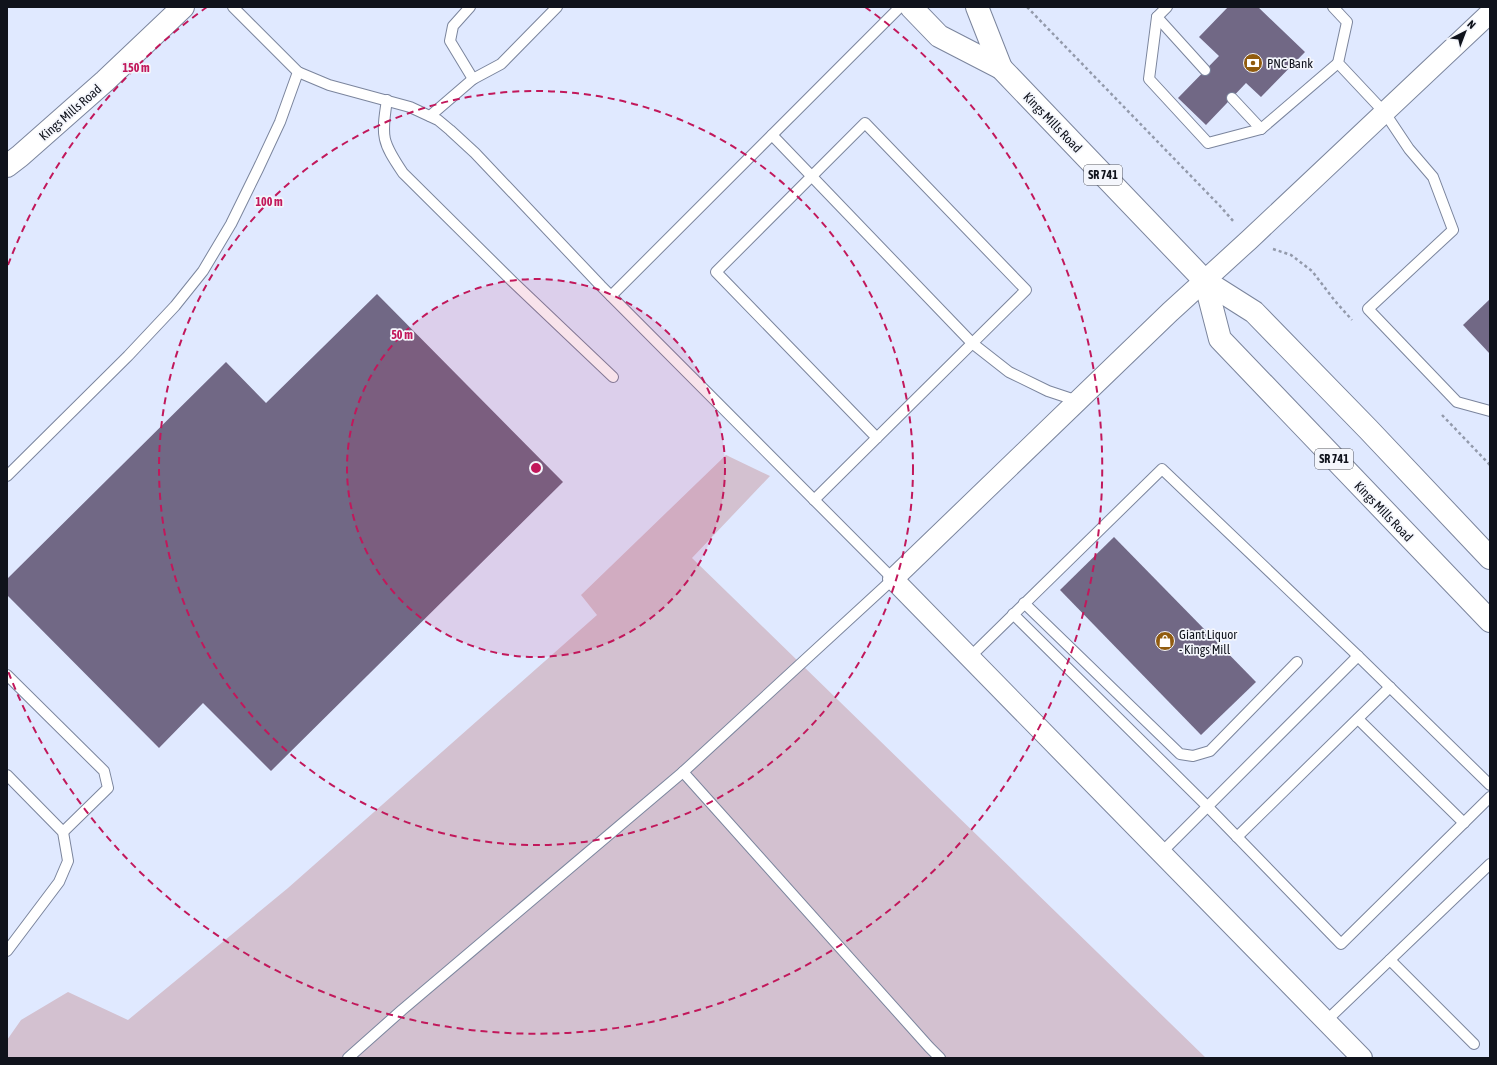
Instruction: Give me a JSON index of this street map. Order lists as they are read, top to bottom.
{
  "streets": {
    "main road": ["Kings Mills Road", "SR 741"]
  },
  "places": {
    "bank": ["PNC Bank"],
    "shop": ["Giant Liquor - Kings Mill"]
  },
  "north": "top right",
  "rings": ["150 m", "100 m", "50 m"]
}
